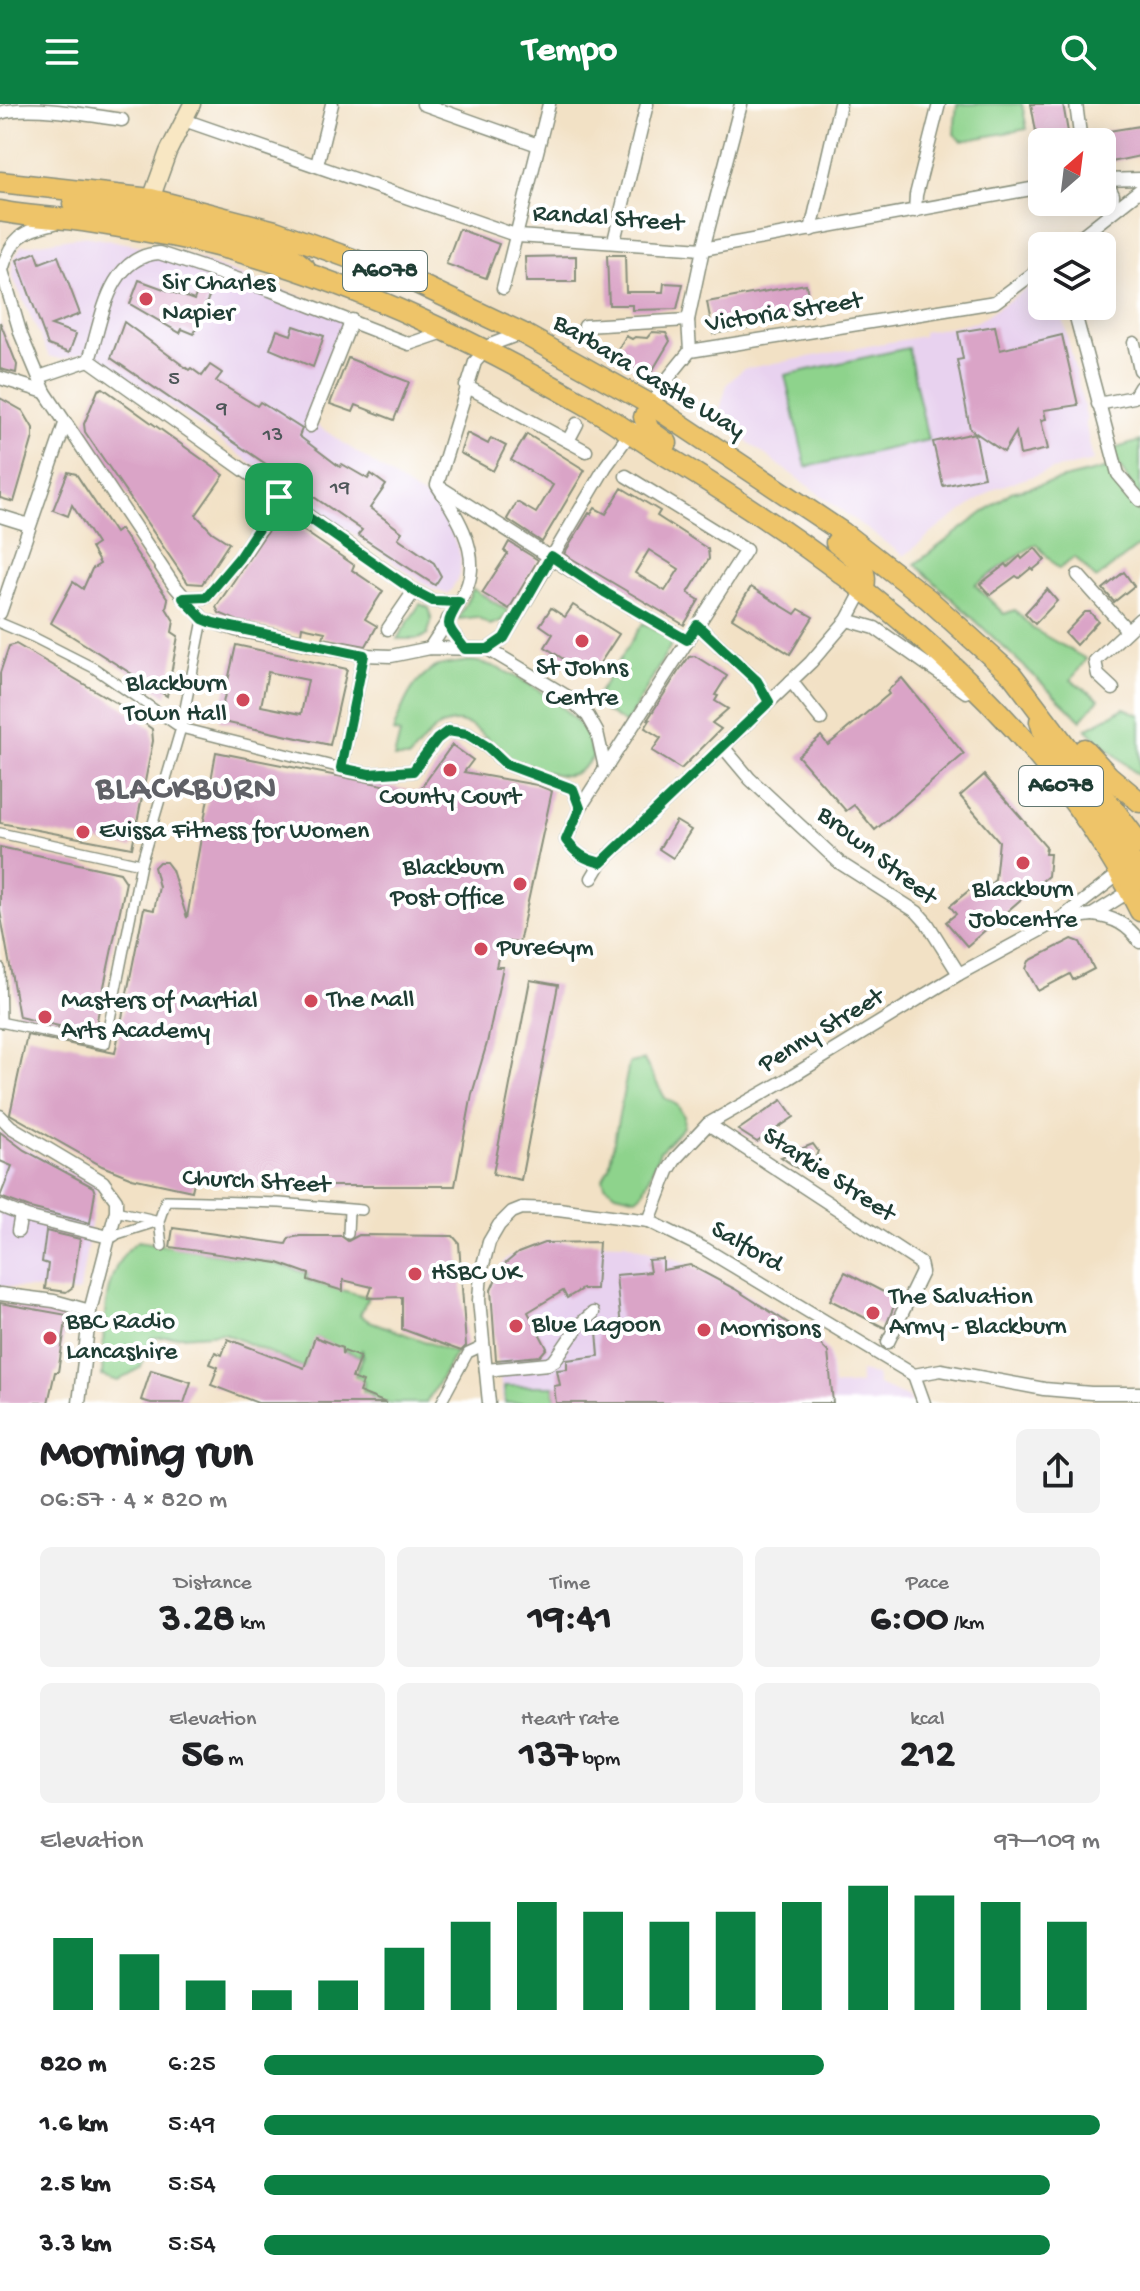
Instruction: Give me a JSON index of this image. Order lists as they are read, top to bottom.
{
  "streets": {
    "highway": ["A6078", "Barbara Castle Way"],
    "street": [
      "Randal Street",
      "Victoria Street",
      "Brown Street",
      "Penny Street",
      "Starkie Street",
      "Church Street",
      "Salford"
    ]
  },
  "crossings": [
    ["A6078", "Victoria Street"],
    ["A6078", "Barbara Castle Way"],
    ["A6078", "Penny Street"],
    ["Victoria Street", "Barbara Castle Way"],
    ["Brown Street", "Penny Street"],
    ["Penny Street", "Starkie Street"],
    ["Penny Street", "Salford"]
  ],
  "districts": ["BLACKBURN"],
  "places": [
    "Sir Charles Napier",
    "St Johns Centre",
    "Blackburn Town Hall",
    "County Court",
    "Evissa Fitness for Women",
    "Blackburn Jobcentre",
    "Blackburn Post Office",
    "PureGym",
    "The Mall",
    "Masters of Martial Arts Academy",
    "HSBC UK",
    "The Salvation Army - Blackburn",
    "Blue Lagoon",
    "Morrisons",
    "BBC Radio Lancashire"
  ],
  "house_numbers": [
    "5",
    "9",
    "13",
    "19"
  ],
  "north": "top right",
  "page": {
    "header": "Tempo",
    "heading": ["Morning run", "06:57 · 4 × 820 m"],
    "stats": [
      ["Distance", "3.28 km"],
      ["Time", "19:41"],
      ["Pace", "6:00 /km"],
      ["Elevation", "56 m"],
      ["Heart rate", "137 bpm"],
      ["kcal", "212"]
    ],
    "chart": ["Elevation", "97–109 m"],
    "list": [
      {
        "name": "820 m",
        "note": "6:25"
      },
      {
        "name": "1.6 km",
        "note": "5:49"
      },
      {
        "name": "2.5 km",
        "note": "5:54"
      },
      {
        "name": "3.3 km",
        "note": "5:54"
      }
    ]
  }
}
